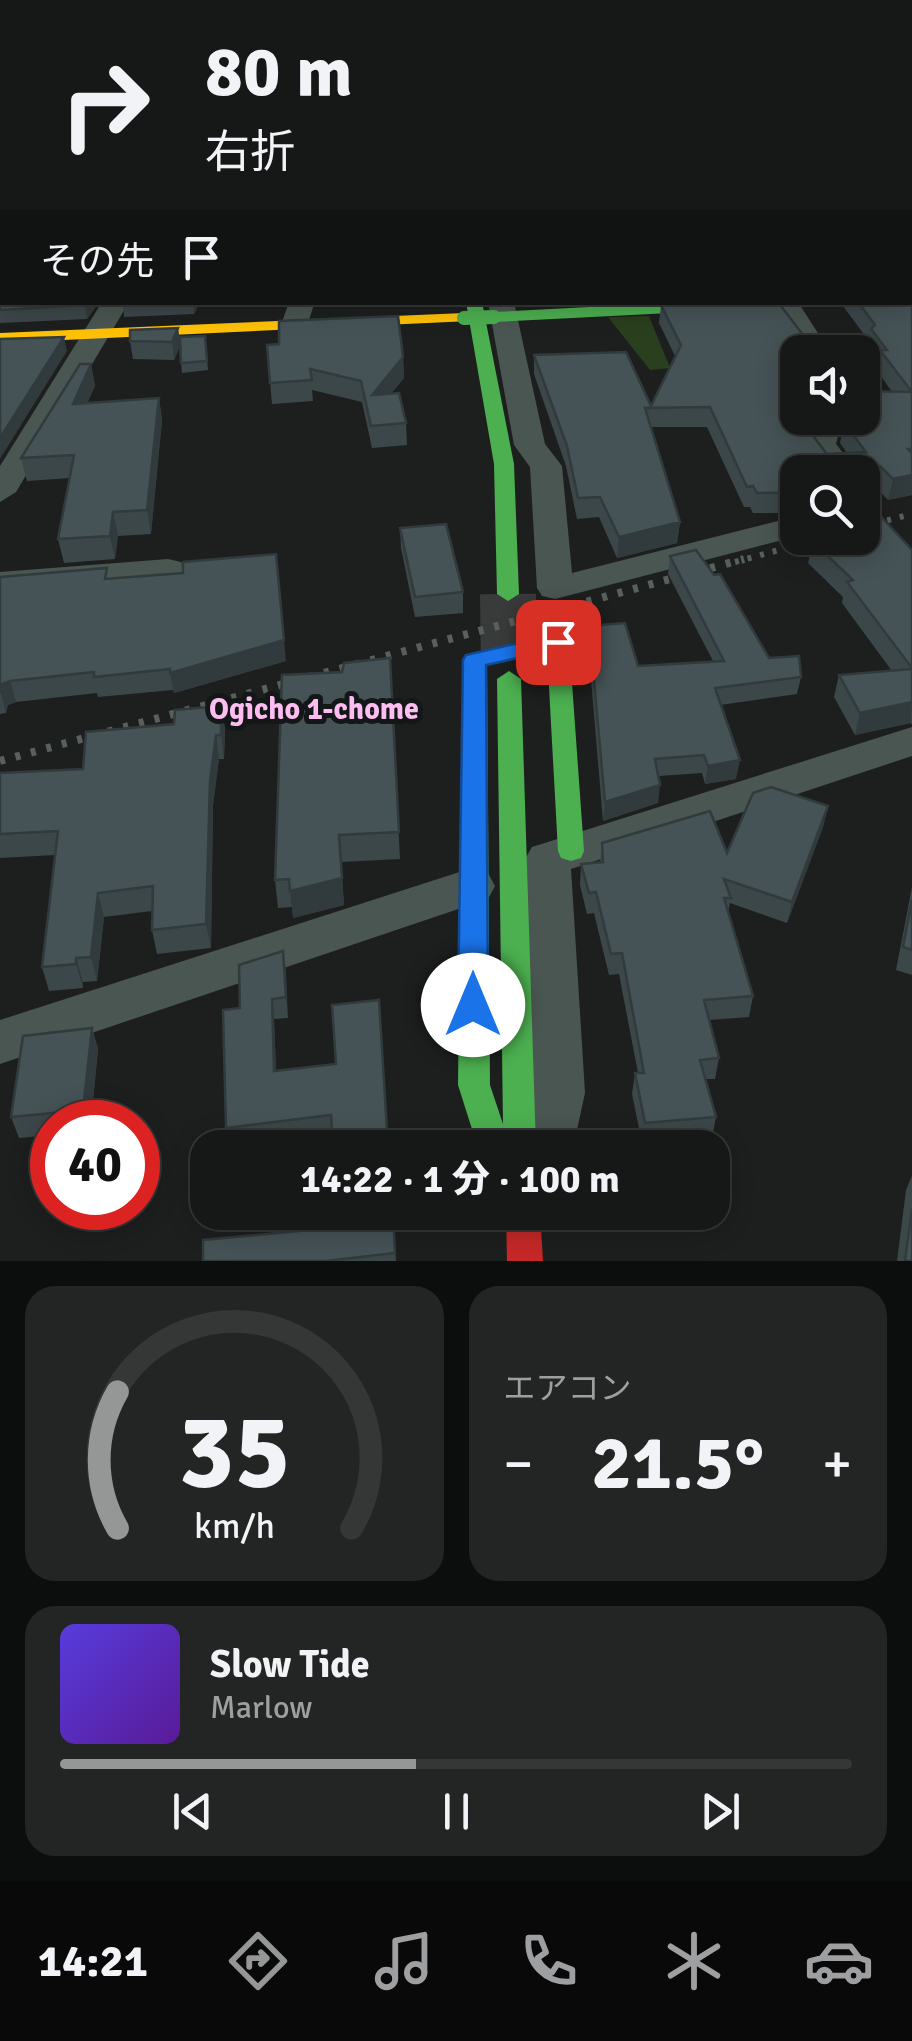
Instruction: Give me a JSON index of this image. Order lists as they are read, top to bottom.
{
  "districts": ["Ogicho 1-chome"],
  "page": {
    "turn": ["80 m", "右折"],
    "then": "その先",
    "limit": "40",
    "trip": "14:22 · 1 分 · 100 m",
    "tile": "エアコン",
    "heat": ["−", "21.5°", "+"],
    "song": ["Slow Tide", "Marlow"],
    "tabs": "14:21",
    "gauge": ["35", "km/h"]
  }
}
